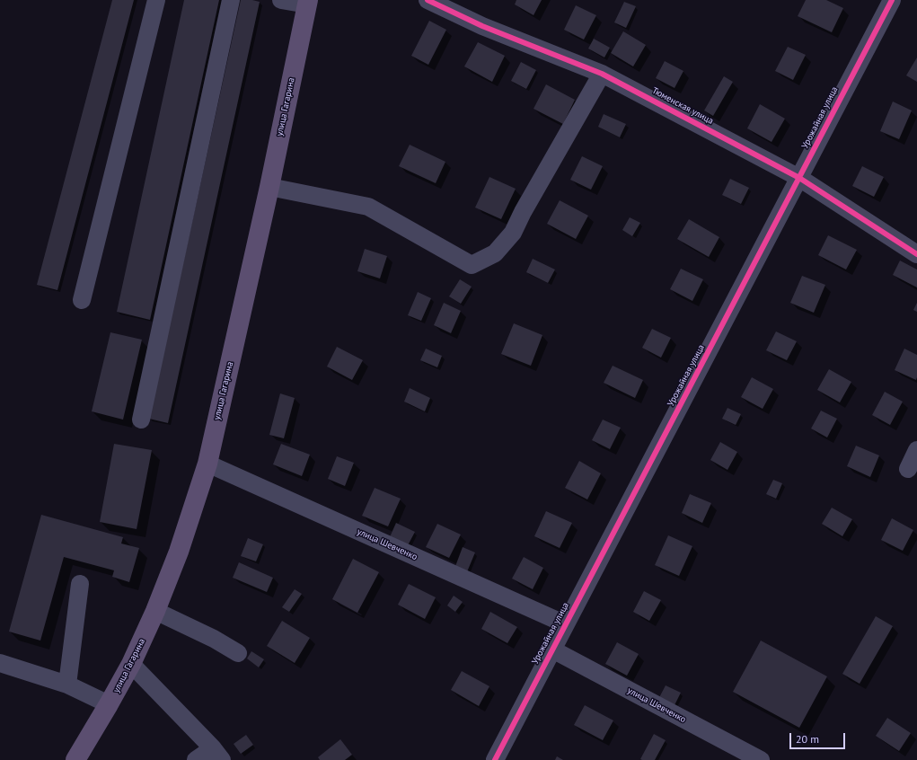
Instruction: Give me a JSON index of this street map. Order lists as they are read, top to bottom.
{
  "streets": {
    "main road": ["улица Гагарина"],
    "street": ["Тюменская улица", "Урожайная улица", "улица Шевченко"]
  },
  "crossings": [
    ["Тюменская улица", "Урожайная улица"],
    ["улица Гагарина", "улица Шевченко"],
    ["Урожайная улица", "улица Шевченко"]
  ],
  "scale_bar": "20 m"
}
